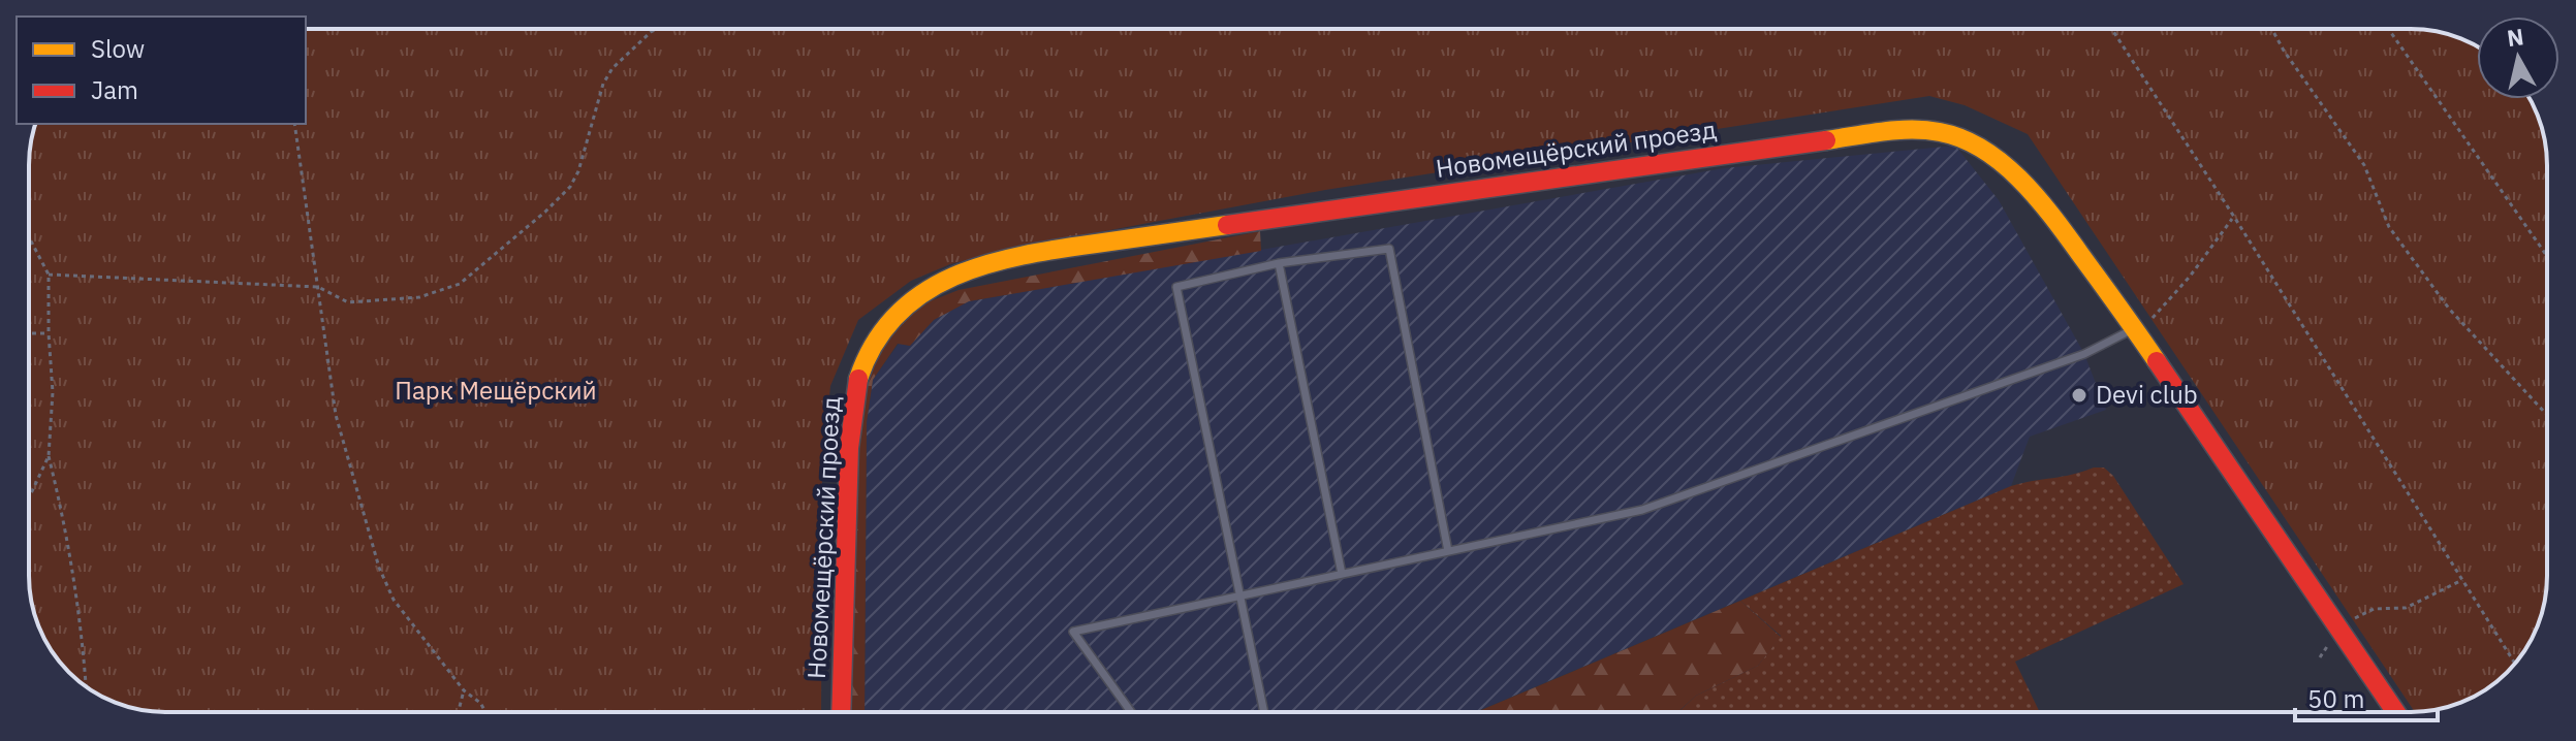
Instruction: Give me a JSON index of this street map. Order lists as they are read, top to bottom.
{
  "streets": {
    "street": ["Новомещёрский проезд"]
  },
  "parks": ["Парк Мещёрский"],
  "places": ["Devi club"],
  "legend": ["Slow", "Jam"],
  "scale_bar": "50 m",
  "north": "top"
}
